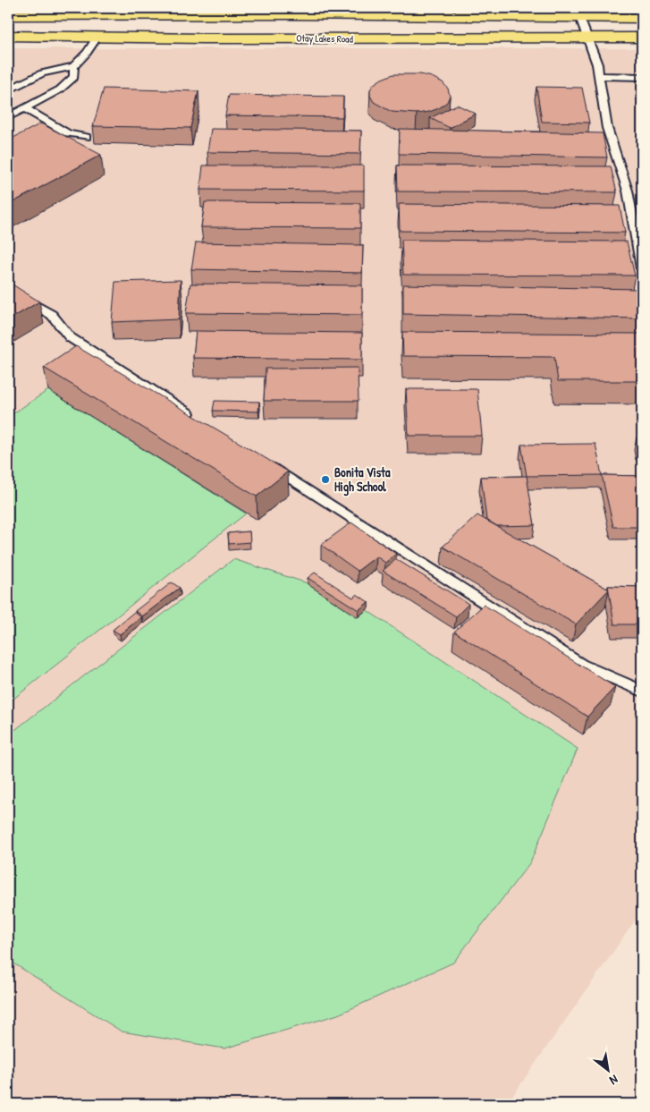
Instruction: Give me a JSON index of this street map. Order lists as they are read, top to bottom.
{
  "streets": {
    "main road": ["Otay Lakes Road"]
  },
  "places": ["Bonita Vista High School"],
  "north": "bottom right"
}
